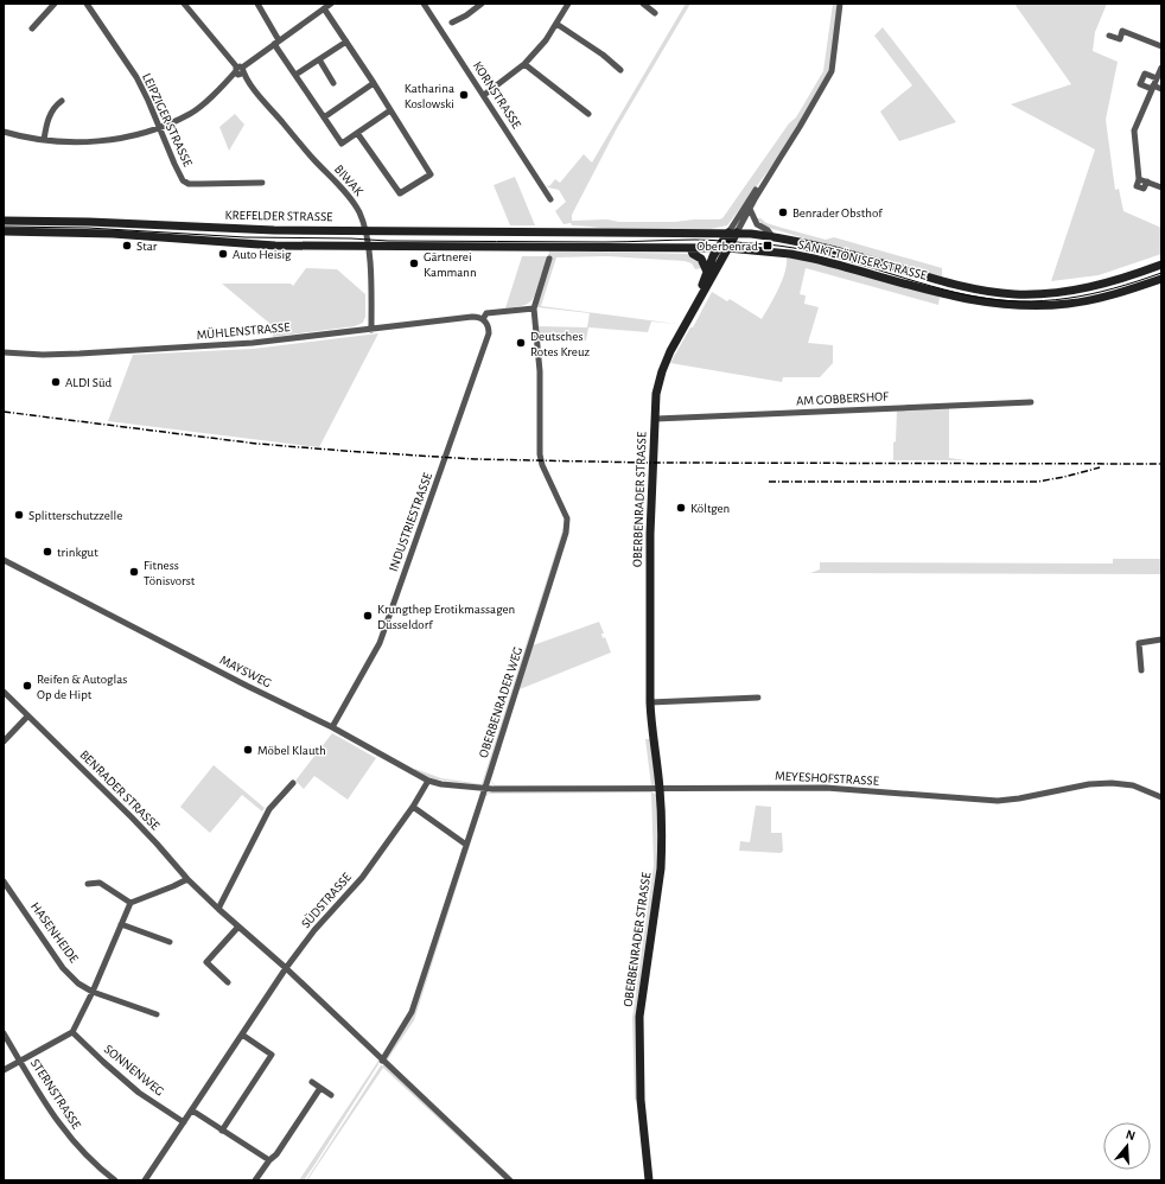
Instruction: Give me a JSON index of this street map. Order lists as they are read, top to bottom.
{
  "streets": {
    "main road": ["KREFELDER STRASSE", "SANKT TÖNISER STRASSE", "OBERBENRADER STRASSE"],
    "street": [
      "KORNSTRASSE",
      "LEIPZIGER STRASSE",
      "BIWAK",
      "MÜHLENSTRASSE",
      "AM GOBBERSHOF",
      "INDUSTRIESTRASSE",
      "MAYSWEG",
      "OBERBENRADER WEG",
      "MEYESHOFSTRASSE",
      "BENRADER STRASSE",
      "SÜDSTRASSE",
      "HASENHEIDE",
      "SONNENWEG",
      "STERNSTRASSE"
    ]
  },
  "crossings": [
    ["BIWAK", "KREFELDER STRASSE"],
    ["BIWAK", "SANKT TÖNISER STRASSE"],
    ["BIWAK", "MÜHLENSTRASSE"],
    ["KREFELDER STRASSE", "SANKT TÖNISER STRASSE"],
    ["SANKT TÖNISER STRASSE", "OBERBENRADER STRASSE"],
    ["MÜHLENSTRASSE", "INDUSTRIESTRASSE"],
    ["AM GOBBERSHOF", "OBERBENRADER STRASSE"],
    ["OBERBENRADER STRASSE", "MEYESHOFSTRASSE"],
    ["INDUSTRIESTRASSE", "MAYSWEG"],
    ["MAYSWEG", "OBERBENRADER WEG"],
    ["MAYSWEG", "MEYESHOFSTRASSE"],
    ["MAYSWEG", "SÜDSTRASSE"],
    ["OBERBENRADER WEG", "MEYESHOFSTRASSE"],
    ["OBERBENRADER WEG", "BENRADER STRASSE"],
    ["BENRADER STRASSE", "SÜDSTRASSE"],
    ["SÜDSTRASSE", "SONNENWEG"]
  ],
  "places": {
    "other": [
      "Katharina Koslowski",
      "Benrader Obsthof",
      "Star",
      "Auto Heisig",
      "Gärtnerei Kammann",
      "Deutsches Rotes Kreuz",
      "ALDI Süd",
      "Költgen",
      "Splitterschutzzelle",
      "trinkgut",
      "Fitness Tönisvorst",
      "Krungthep Erotikmassagen Düsseldorf",
      "Reifen & Autoglas Op de Hipt",
      "Möbel Klauth"
    ],
    "transit": ["Oberbenrad"]
  },
  "north": "top"
}
